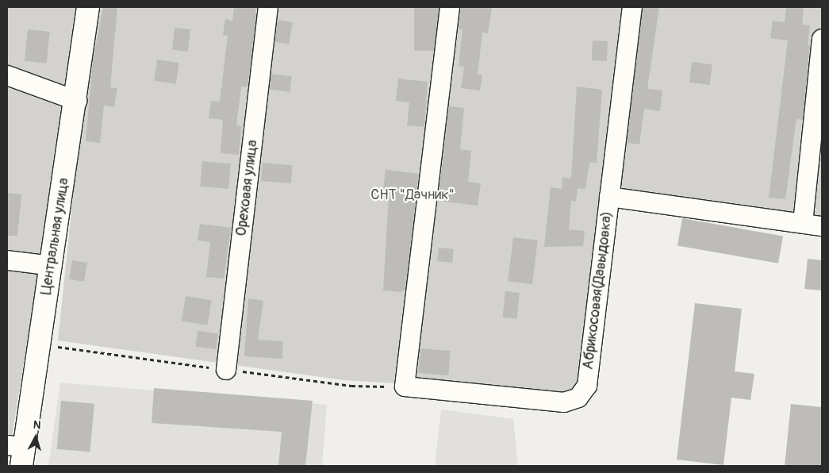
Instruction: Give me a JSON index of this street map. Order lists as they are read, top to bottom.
{
  "streets": {
    "street": ["Ореховая улица", "Центральная улица", "Абрикосовая(Давыдовка)"]
  },
  "parks": ["СНТ \"Дачник\""],
  "north": "top"
}
